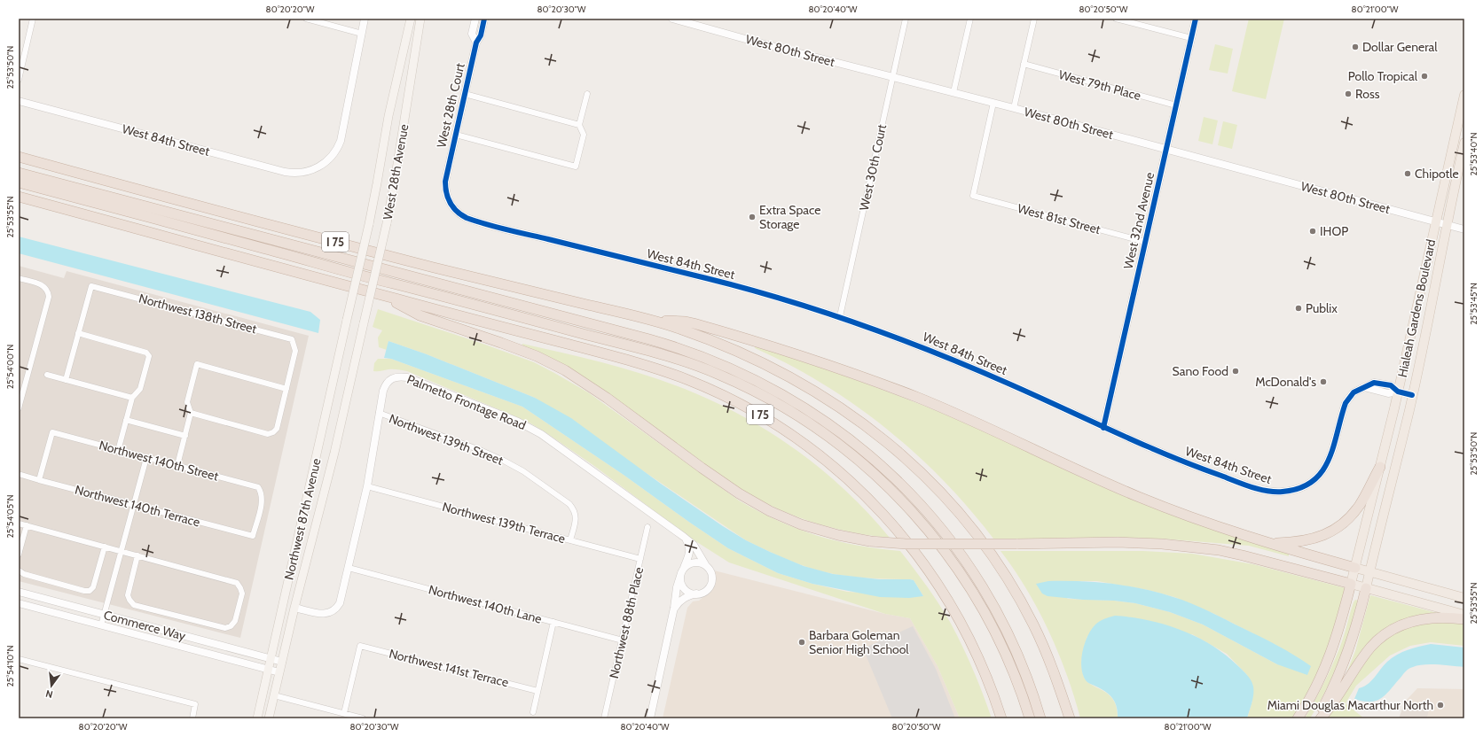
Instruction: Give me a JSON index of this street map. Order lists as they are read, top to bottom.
{
  "streets": {
    "highway": ["I 75"],
    "main road": ["West 28th Avenue", "Hialeah Gardens Boulevard", "Northwest 87th Avenue"],
    "street": [
      "West 80th Street",
      "West 79th Place",
      "West 28th Court",
      "West 84th Street",
      "West 30th Court",
      "West 81st Street",
      "West 32nd Avenue",
      "Northwest 138th Street",
      "Palmetto Frontage Road",
      "Northwest 139th Street",
      "Northwest 140th Street",
      "Northwest 140th Terrace",
      "Northwest 139th Terrace",
      "Northwest 140th Lane",
      "Northwest 88th Place",
      "Commerce Way",
      "Northwest 141st Terrace"
    ]
  },
  "crossings": [
    ["West 80th Street", "West 30th Court"],
    ["West 80th Street", "West 81st Street"],
    ["West 80th Street", "West 32nd Avenue"],
    ["West 80th Street", "Hialeah Gardens Boulevard"],
    ["West 79th Place", "West 32nd Avenue"],
    ["West 28th Court", "West 84th Street"],
    ["West 84th Street", "West 30th Court"],
    ["West 84th Street", "West 32nd Avenue"],
    ["West 84th Street", "Hialeah Gardens Boulevard"],
    ["West 28th Avenue", "Northwest 87th Avenue"],
    ["West 81st Street", "West 32nd Avenue"],
    ["Palmetto Frontage Road", "Northwest 139th Street"],
    ["Palmetto Frontage Road", "Northwest 87th Avenue"],
    ["Palmetto Frontage Road", "Northwest 139th Terrace"],
    ["Palmetto Frontage Road", "Northwest 140th Lane"],
    ["Northwest 139th Street", "Northwest 139th Terrace"],
    ["Northwest 140th Street", "Northwest 140th Terrace"],
    ["Northwest 87th Avenue", "Commerce Way"],
    ["Northwest 139th Terrace", "Northwest 88th Place"],
    ["Northwest 140th Lane", "Northwest 88th Place"]
  ],
  "places": [
    "Dollar General",
    "Pollo Tropical",
    "Ross",
    "Chipotle",
    "Extra Space Storage",
    "IHOP",
    "Publix",
    "Sano Food",
    "McDonald's",
    "Barbara Goleman Senior High School",
    "Miami Douglas Macarthur North"
  ],
  "north": "bottom",
  "coordinates": [
    "80°20'20\"W",
    "80°20'30\"W",
    "80°20'40\"W",
    "80°20'50\"W",
    "80°21'00\"W",
    "25°53'50\"N",
    "25°53'40\"N",
    "25°53'55\"N",
    "25°53'45\"N",
    "25°54'00\"N",
    "25°54'05\"N",
    "25°54'10\"N"
  ]
}
